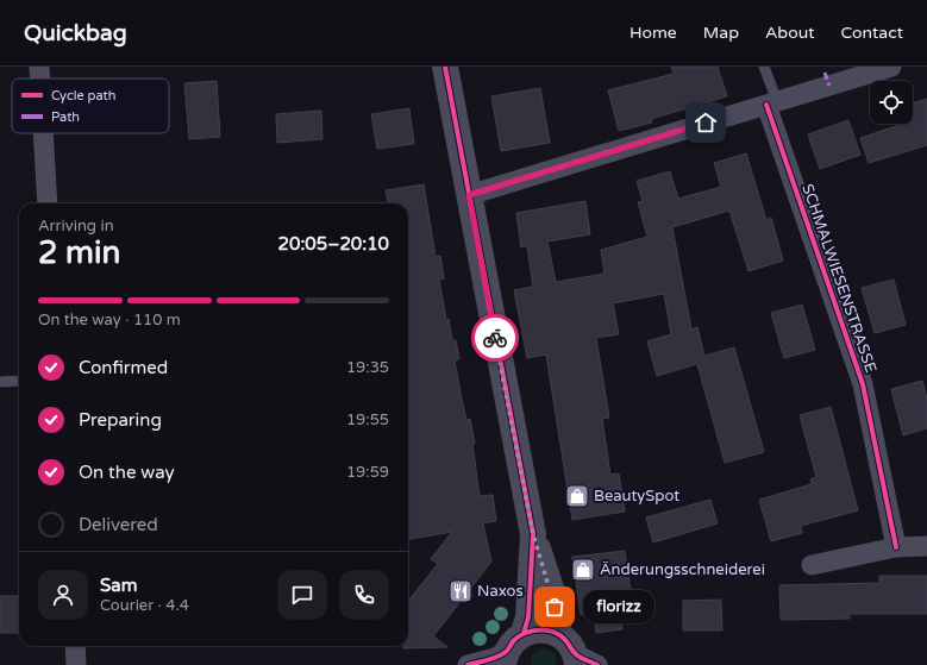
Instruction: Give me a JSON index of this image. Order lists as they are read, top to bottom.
{
  "streets": {
    "street": ["SCHMALWIESENSTRASSE"]
  },
  "places": {
    "shop": ["BeautySpot", "Änderungsschneiderei"],
    "restaurant": ["Naxos"],
    "other": ["florizz"]
  },
  "legend": ["Cycle path", "Path"],
  "page": {
    "header": "Quickbag",
    "nav": [
      "Home",
      "Map",
      "About",
      "Contact"
    ],
    "heading": ["2 min", "Arriving in", "20:05–20:10"],
    "panel": ["Sam", "Courier · 4.4"],
    "bar": "On the way · 110 m",
    "list": [
      ["Confirmed", "19:35"],
      ["Preparing", "19:55"],
      ["On the way", "19:59"],
      "Delivered"
    ],
    "bubble": "florizz"
  }
}
